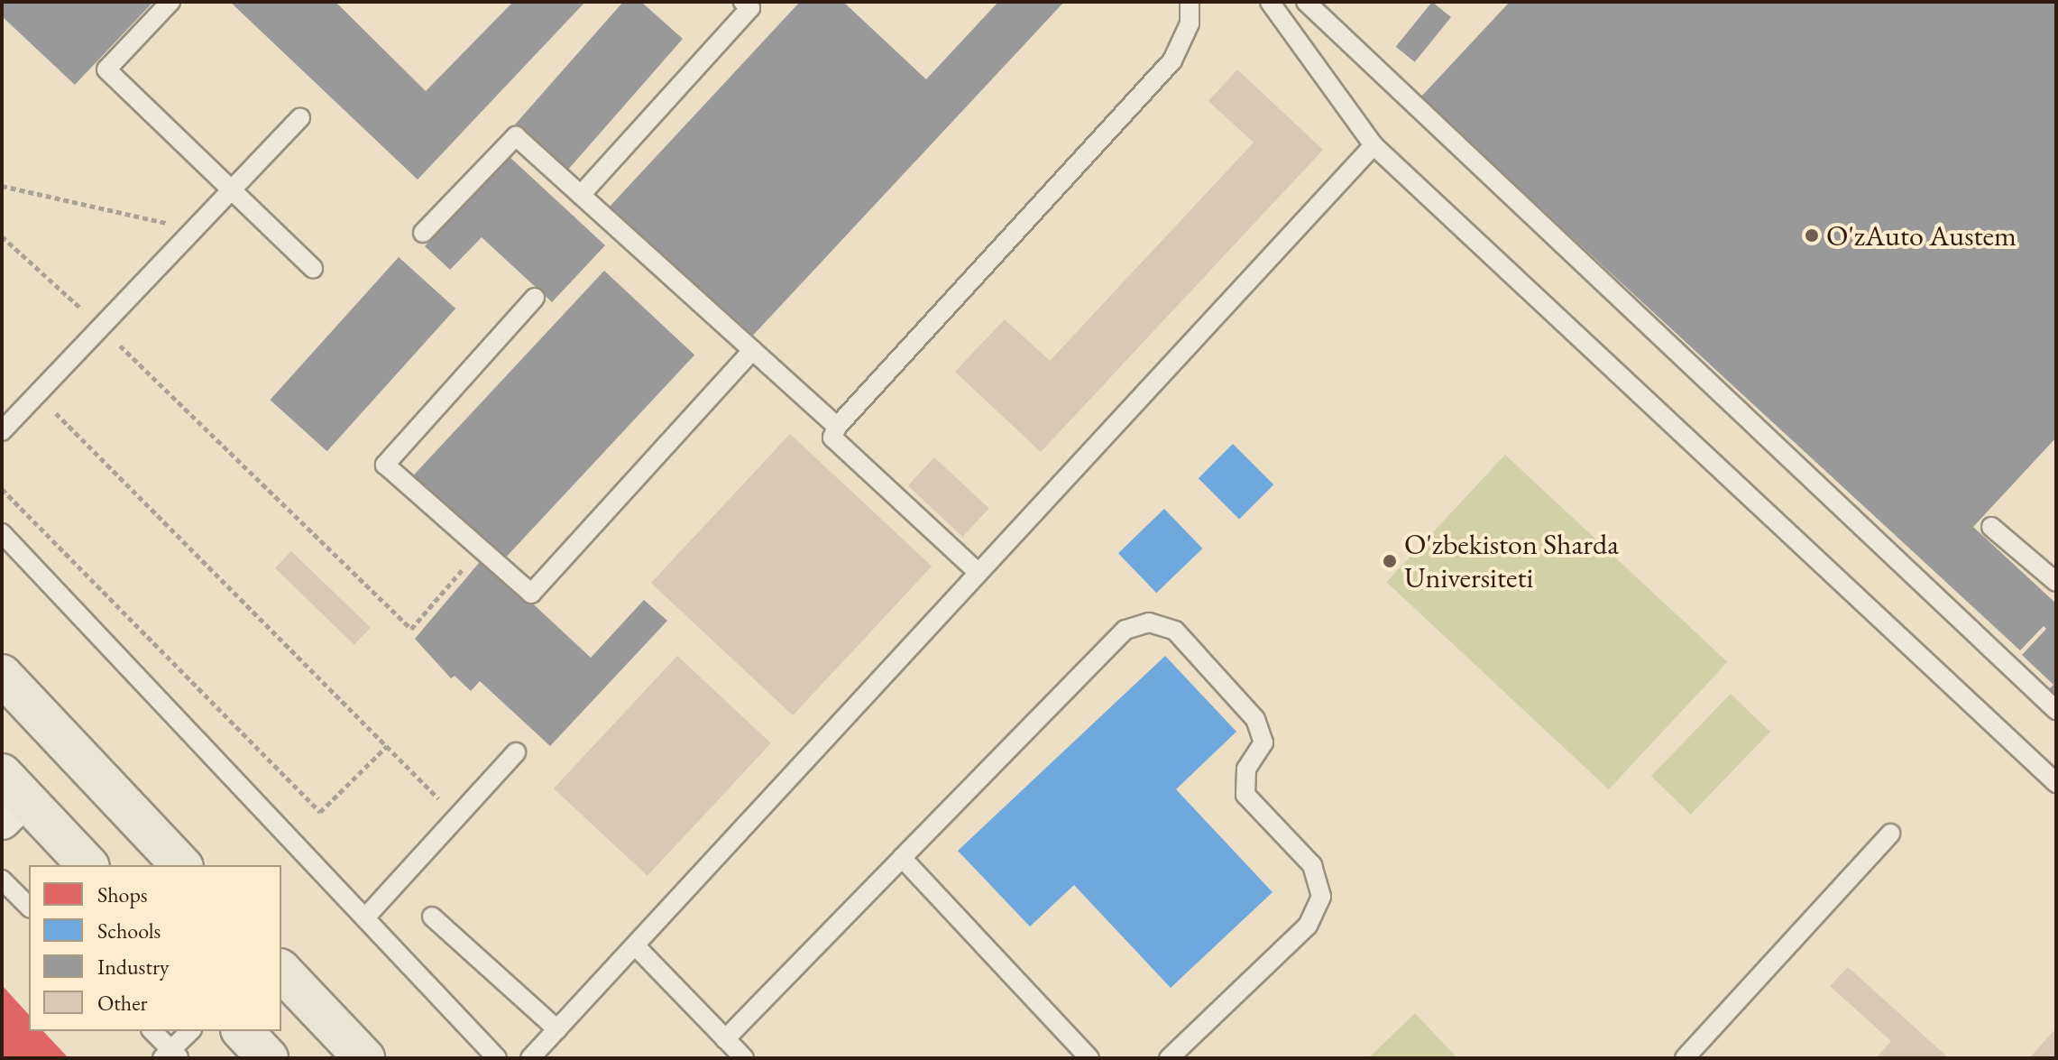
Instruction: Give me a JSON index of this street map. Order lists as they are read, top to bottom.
{
  "places": ["O'zAuto Austem", "O'zbekiston Sharda Universiteti"],
  "legend": [
    "Shops",
    "Schools",
    "Industry",
    "Other"
  ]
}
